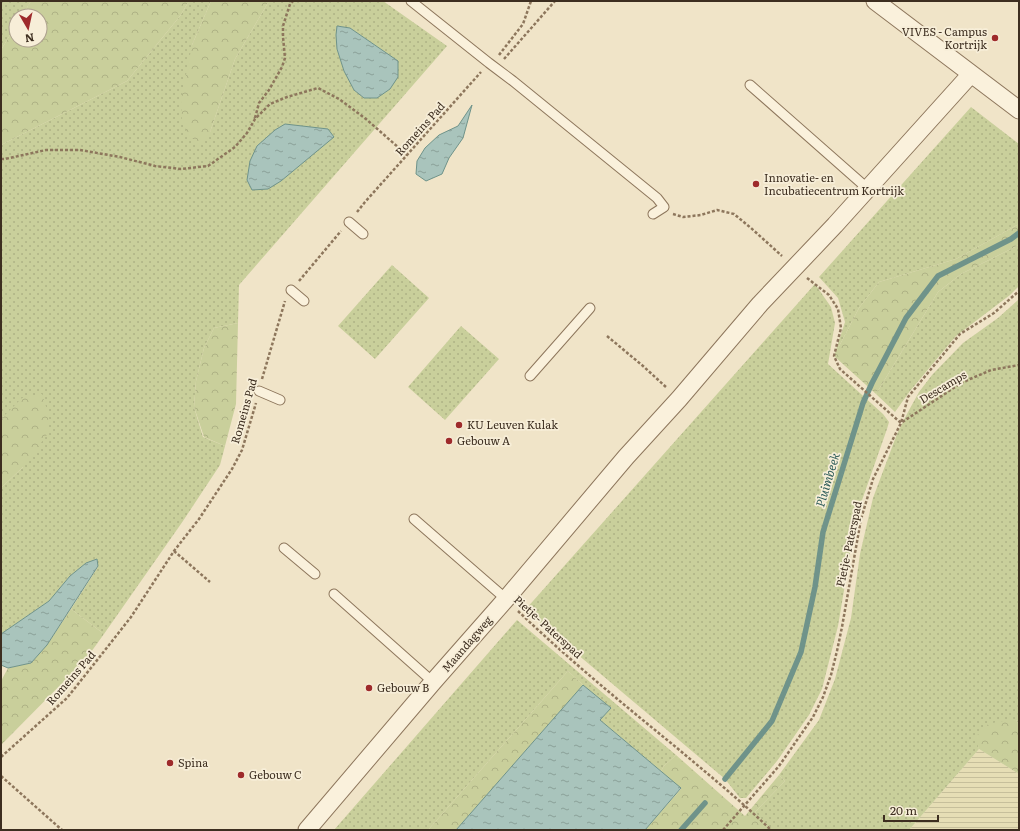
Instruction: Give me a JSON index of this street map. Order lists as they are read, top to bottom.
{
  "streets": {
    "street": ["Maandagweg"],
    "path": ["Romeins Pad", "Descamps", "Pietje- Paterspad"]
  },
  "crossings": [
    ["Descamps", "Pietje- Paterspad"],
    ["Pietje- Paterspad", "Maandagweg"]
  ],
  "water": ["Pluimbeek"],
  "places": [
    "VIVES - Campus Kortrijk",
    "Innovatie- en Incubatiecentrum Kortrijk",
    "KU Leuven Kulak",
    "Gebouw A",
    "Gebouw B",
    "Spina",
    "Gebouw C"
  ],
  "scale_bar": "20 m",
  "north": "bottom"
}
